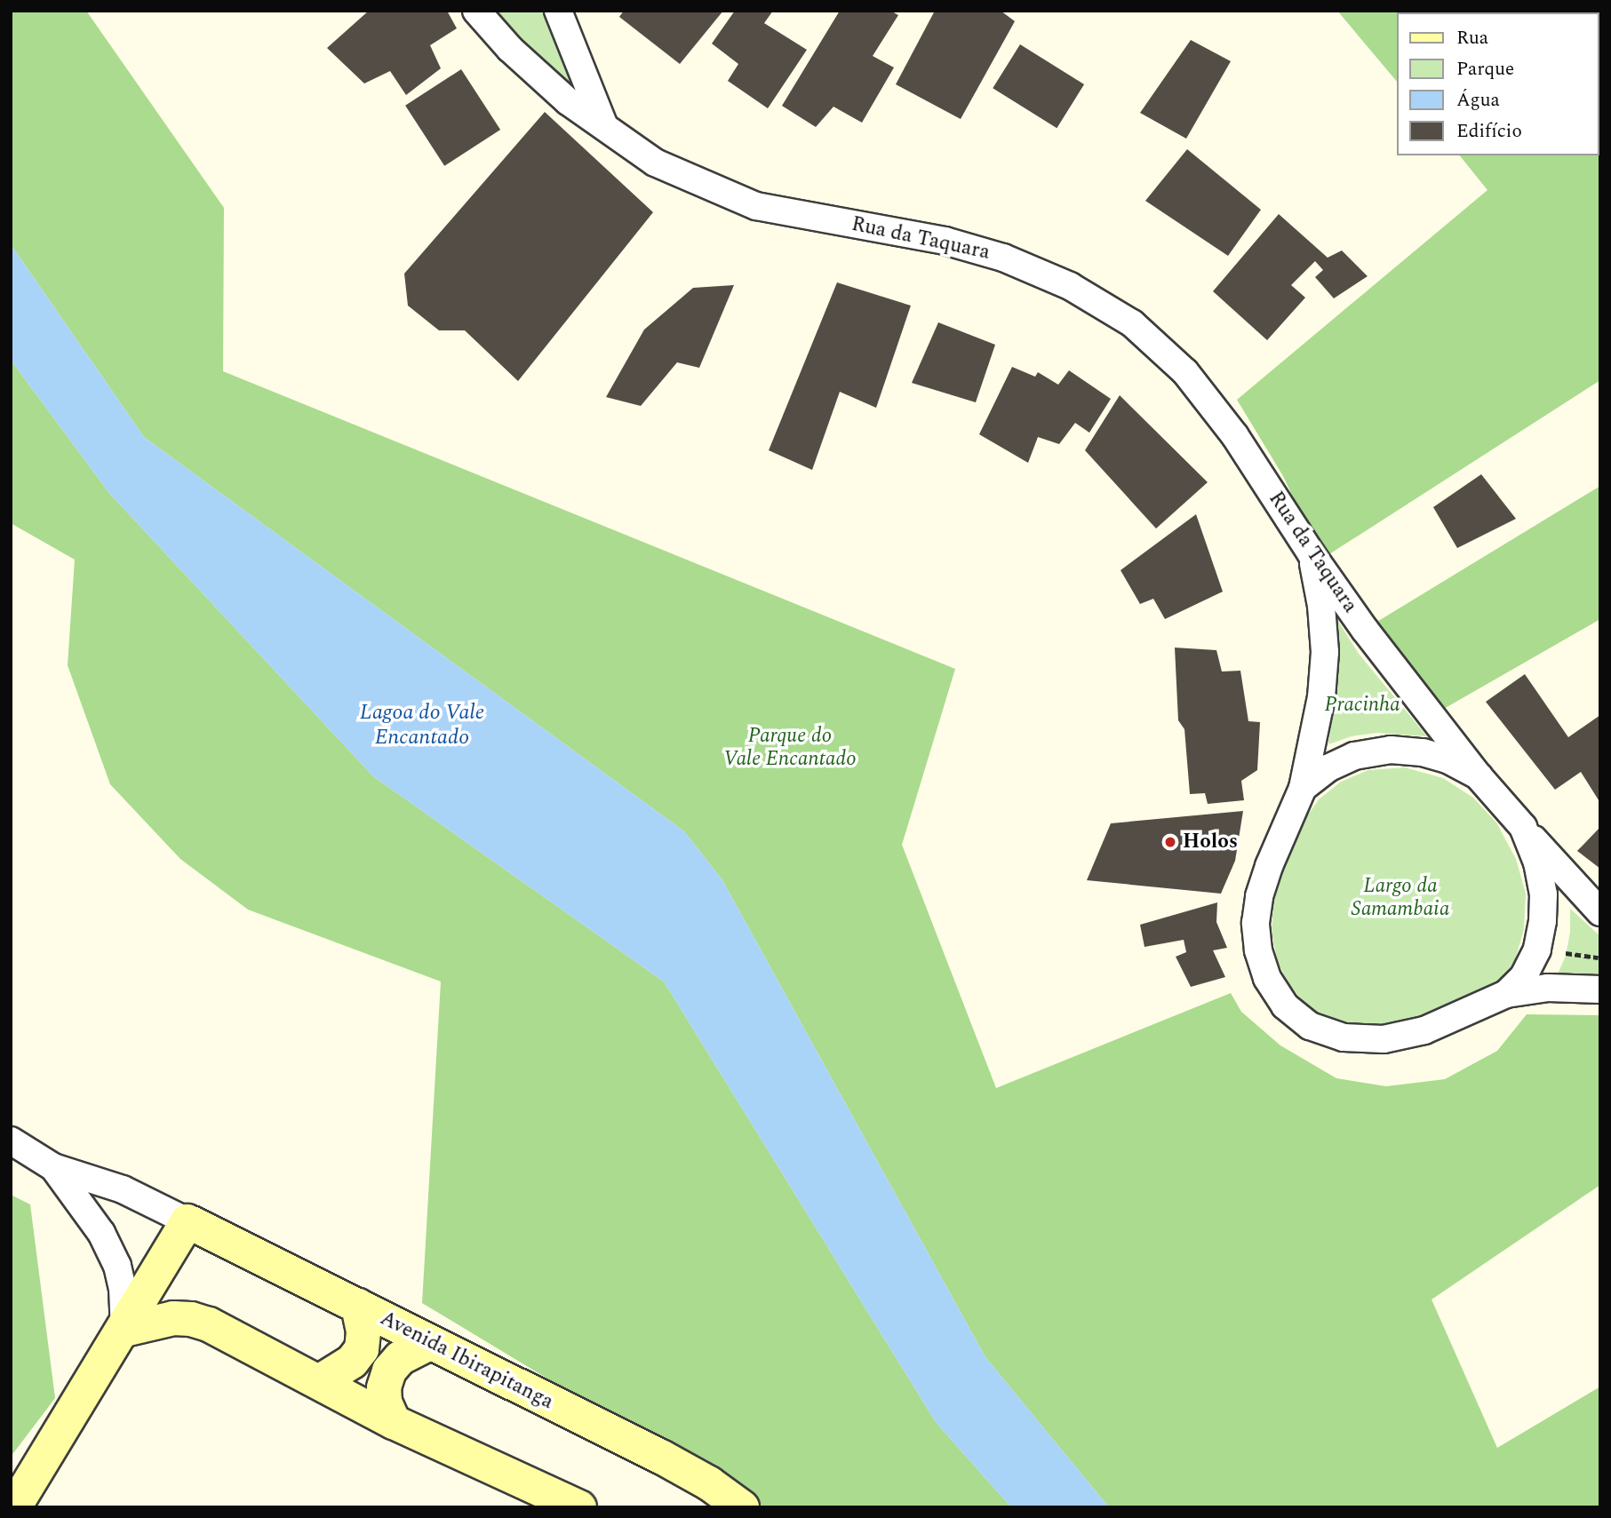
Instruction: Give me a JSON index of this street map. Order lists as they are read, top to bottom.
{
  "streets": {
    "main road": ["Avenida Ibirapitanga"],
    "street": ["Rua da Taquara"]
  },
  "water": ["Lagoa do Vale Encantado"],
  "parks": ["Pracinha", "Parque do Vale Encantado", "Largo da Samambaia"],
  "places": ["Holos"],
  "legend": [
    "Rua",
    "Parque",
    "Água",
    "Edifício"
  ]
}
